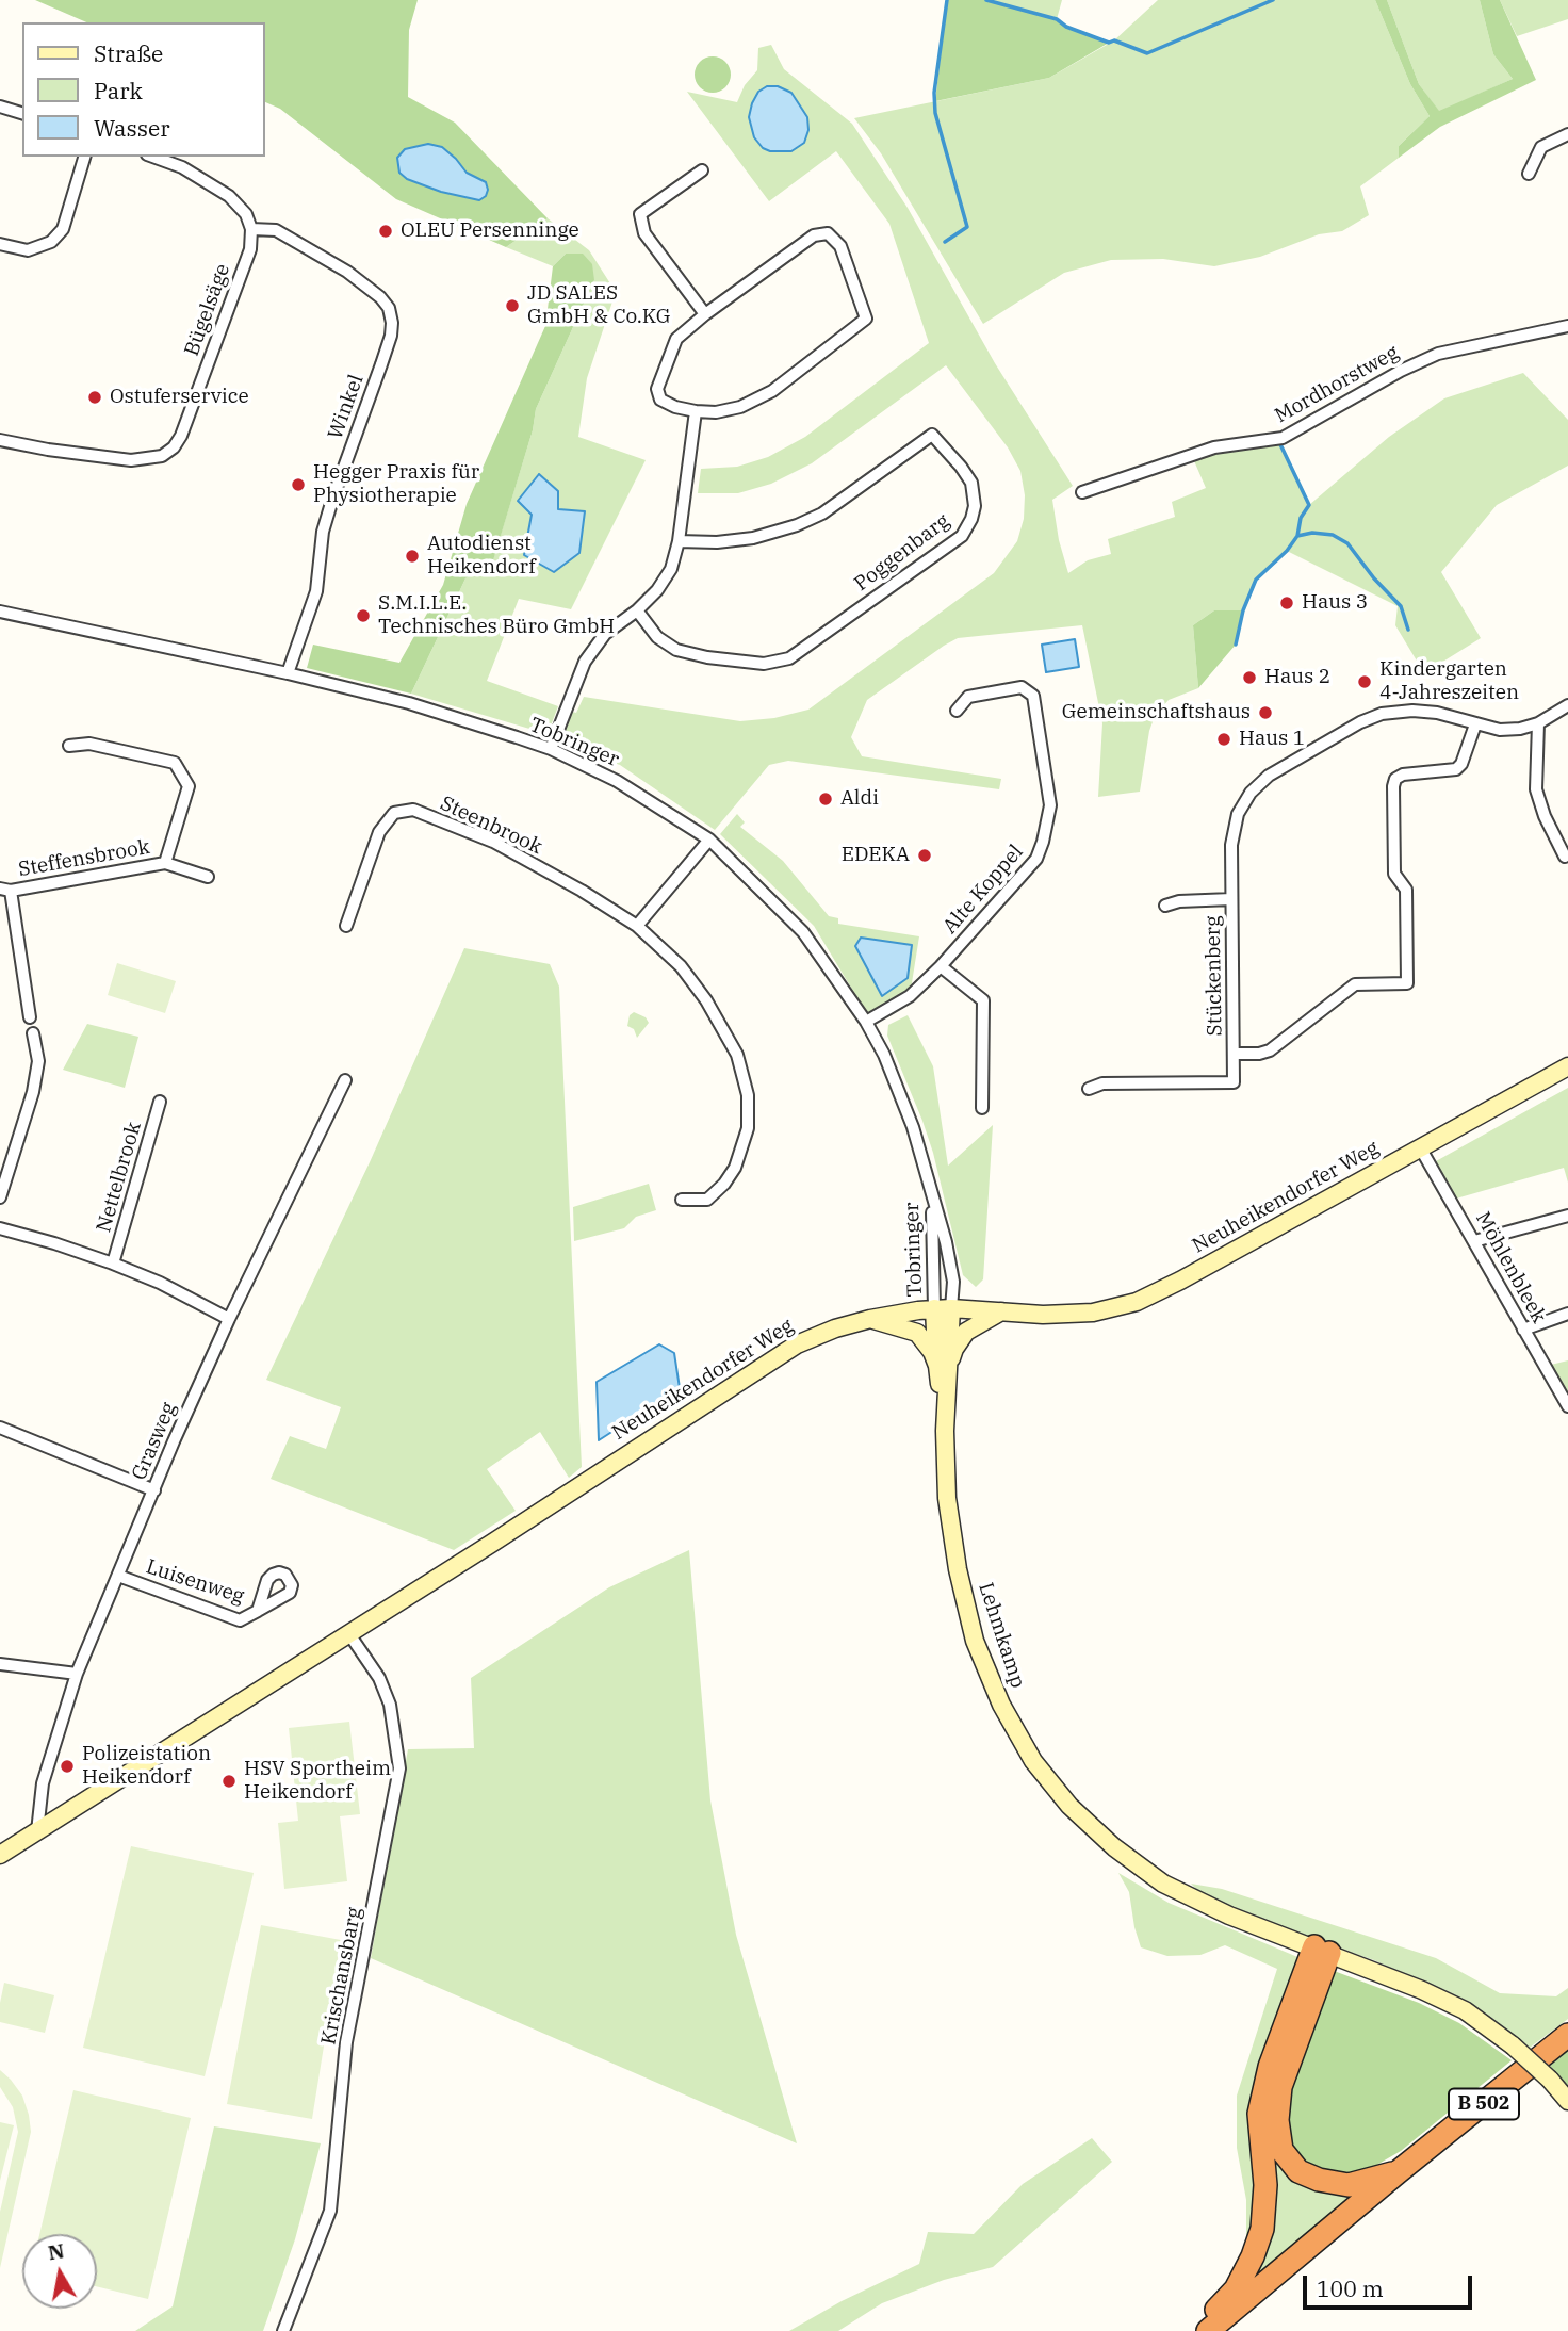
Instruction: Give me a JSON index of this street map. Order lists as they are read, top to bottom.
{
  "streets": {
    "highway": ["B 502"],
    "street": [
      "Bügelsäge",
      "Mordhorstweg",
      "Winkel",
      "Poggenbarg",
      "Tobringer",
      "Steenbrook",
      "Steffensbrook",
      "Alte Koppel",
      "Stückenberg",
      "Nettelbrook",
      "Neuheikendorfer Weg",
      "Möhlenbleek",
      "Grasweg",
      "Luisenweg",
      "Lehmkamp",
      "Krischansbarg"
    ]
  },
  "crossings": [
    ["Bügelsäge", "Winkel"],
    ["Winkel", "Tobringer"],
    ["Tobringer", "Alte Koppel"],
    ["Tobringer", "Neuheikendorfer Weg"],
    ["Neuheikendorfer Weg", "Möhlenbleek"],
    ["Neuheikendorfer Weg", "Grasweg"],
    ["Neuheikendorfer Weg", "Krischansbarg"],
    ["Grasweg", "Luisenweg"]
  ],
  "places": [
    "OLEU Persenninge",
    "JD SALES GmbH & Co.KG",
    "Ostuferservice",
    "Hegger Praxis für Physiotherapie",
    "Autodienst Heikendorf",
    "Haus 3",
    "S.M.I.L.E. Technisches Büro GmbH",
    "Haus 2",
    "Kindergarten 4-Jahreszeiten",
    "Gemeinschaftshaus",
    "Haus 1",
    "Aldi",
    "EDEKA",
    "Polizeistation Heikendorf",
    "HSV Sportheim Heikendorf"
  ],
  "legend": ["Straße", "Park", "Wasser"],
  "scale_bar": "100 m",
  "north": "top"
}
